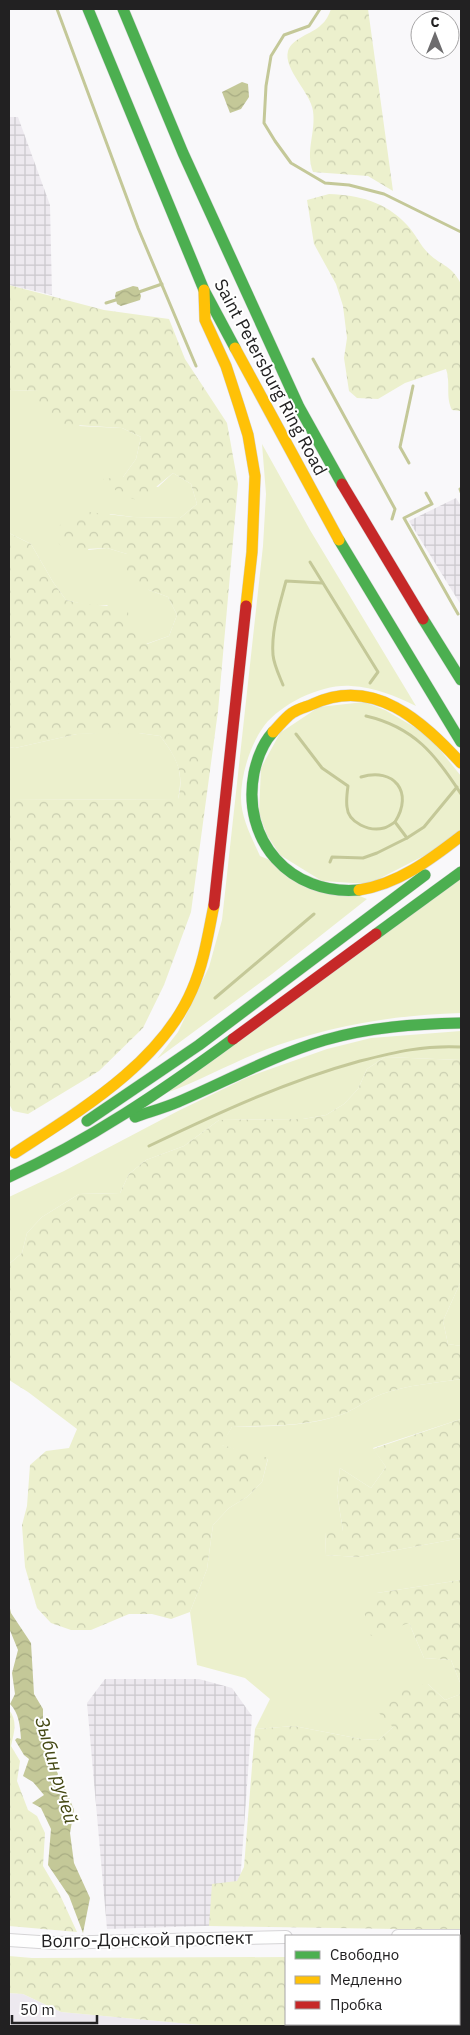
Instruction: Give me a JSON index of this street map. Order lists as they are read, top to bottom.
{
  "streets": {
    "main road": ["Saint Petersburg Ring Road"],
    "street": ["Волго-Донской проспект"]
  },
  "water": ["Зыбин ручей"],
  "legend": ["Свободно", "Медленно", "Пробка"],
  "scale_bar": "50 m",
  "north": "top"
}
